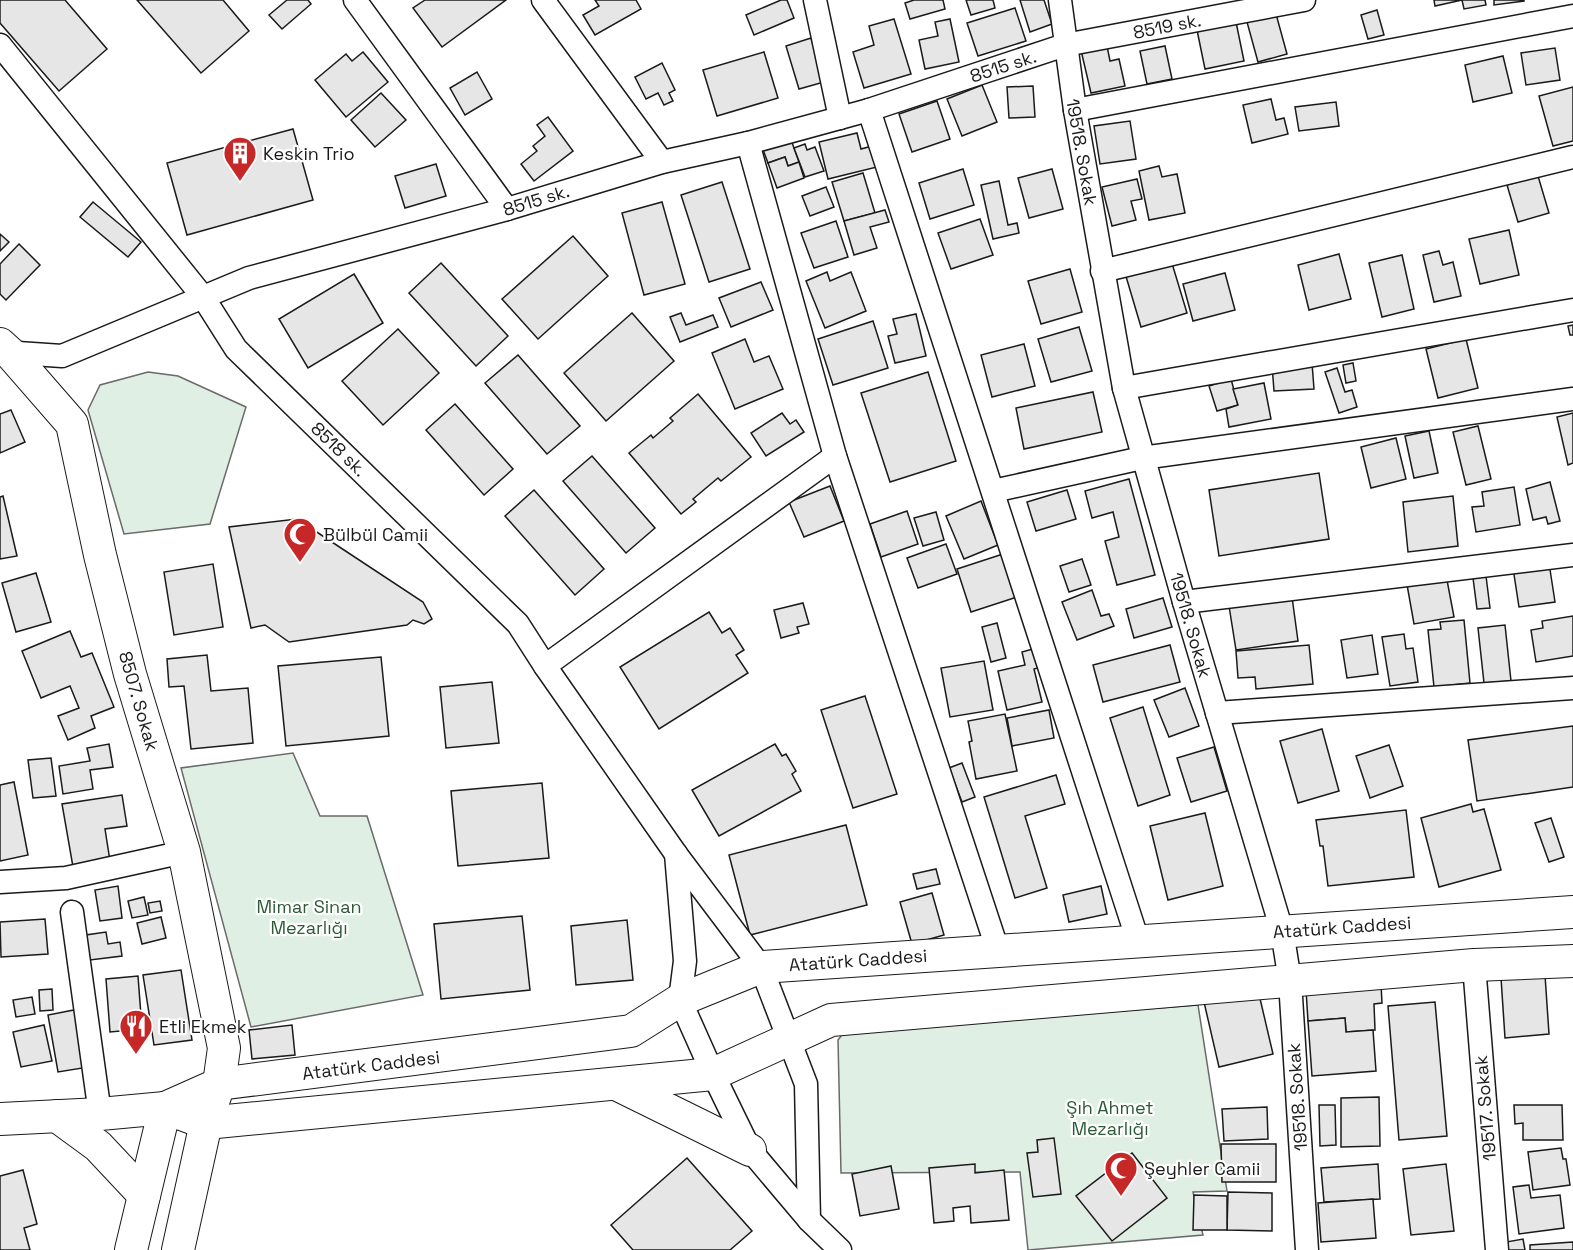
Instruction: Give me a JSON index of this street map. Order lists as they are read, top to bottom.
{
  "streets": {
    "street": [
      "8519 sk.",
      "8515 sk.",
      "19518. Sokak",
      "8518 sk.",
      "8507. Sokak",
      "Atatürk Caddesi",
      "19517. Sokak"
    ]
  },
  "crossings": [
    ["8519 sk.", "8515 sk."],
    ["8519 sk.", "19518. Sokak"],
    ["8515 sk.", "19518. Sokak"],
    ["8515 sk.", "8518 sk."],
    ["8515 sk.", "8507. Sokak"],
    ["19518. Sokak", "Atatürk Caddesi"],
    ["8518 sk.", "Atatürk Caddesi"],
    ["8507. Sokak", "Atatürk Caddesi"],
    ["Atatürk Caddesi", "19517. Sokak"]
  ],
  "parks": ["Mimar Sinan Mezarlığı", "Şıh Ahmet Mezarlığı"],
  "places": {
    "building": ["Keskin Trio"],
    "mosque": ["Bülbül Camii", "Şeyhler Camii"],
    "restaurant": ["Etli Ekmek"]
  }
}
